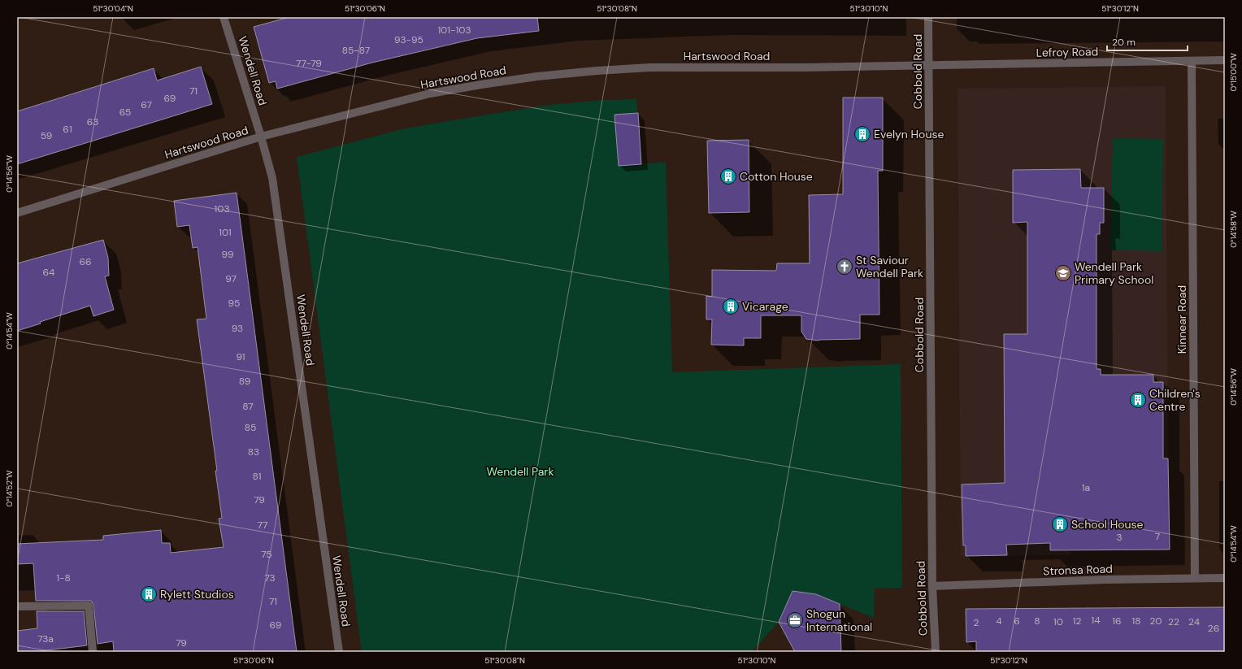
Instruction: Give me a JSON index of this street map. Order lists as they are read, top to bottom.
{
  "streets": {
    "street": [
      "Lefroy Road",
      "Hartswood Road",
      "Wendell Road",
      "Cobbold Road",
      "Kinnear Road",
      "Stronsa Road"
    ]
  },
  "crossings": [
    ["Lefroy Road", "Hartswood Road"],
    ["Lefroy Road", "Cobbold Road"],
    ["Lefroy Road", "Kinnear Road"],
    ["Hartswood Road", "Wendell Road"],
    ["Hartswood Road", "Cobbold Road"],
    ["Cobbold Road", "Stronsa Road"],
    ["Kinnear Road", "Stronsa Road"]
  ],
  "parks": ["Wendell Park"],
  "places": {
    "building": [
      "Evelyn House",
      "Cotton House",
      "Vicarage",
      "Children's Centre",
      "School House",
      "Rylett Studios"
    ],
    "church": ["St Saviour Wendell Park"],
    "school or university": ["Wendell Park Primary School"],
    "office": ["Shogun International"]
  },
  "house_numbers": [
    "101-103",
    "93-95",
    "85-87",
    "77-79",
    "71",
    "69",
    "67",
    "65",
    "63",
    "61",
    "59",
    "103",
    "101",
    "99",
    "66",
    "64",
    "97",
    "95",
    "93",
    "91",
    "89",
    "87",
    "85",
    "83",
    "81",
    "1a",
    "79",
    "77",
    "7",
    "3",
    "75",
    "1-8",
    "73",
    "71",
    "14",
    "4",
    "6",
    "8",
    "12",
    "16",
    "18",
    "20",
    "10",
    "22",
    "24",
    "2",
    "69",
    "26",
    "73a",
    "79"
  ],
  "scale_bar": "20 m",
  "coordinates": [
    "51°30'04\"N",
    "51°30'06\"N",
    "51°30'08\"N",
    "51°30'10\"N",
    "51°30'12\"N",
    "0°15'00\"W",
    "0°14'56\"W",
    "0°14'58\"W",
    "0°14'54\"W",
    "0°14'52\"W"
  ]
}
